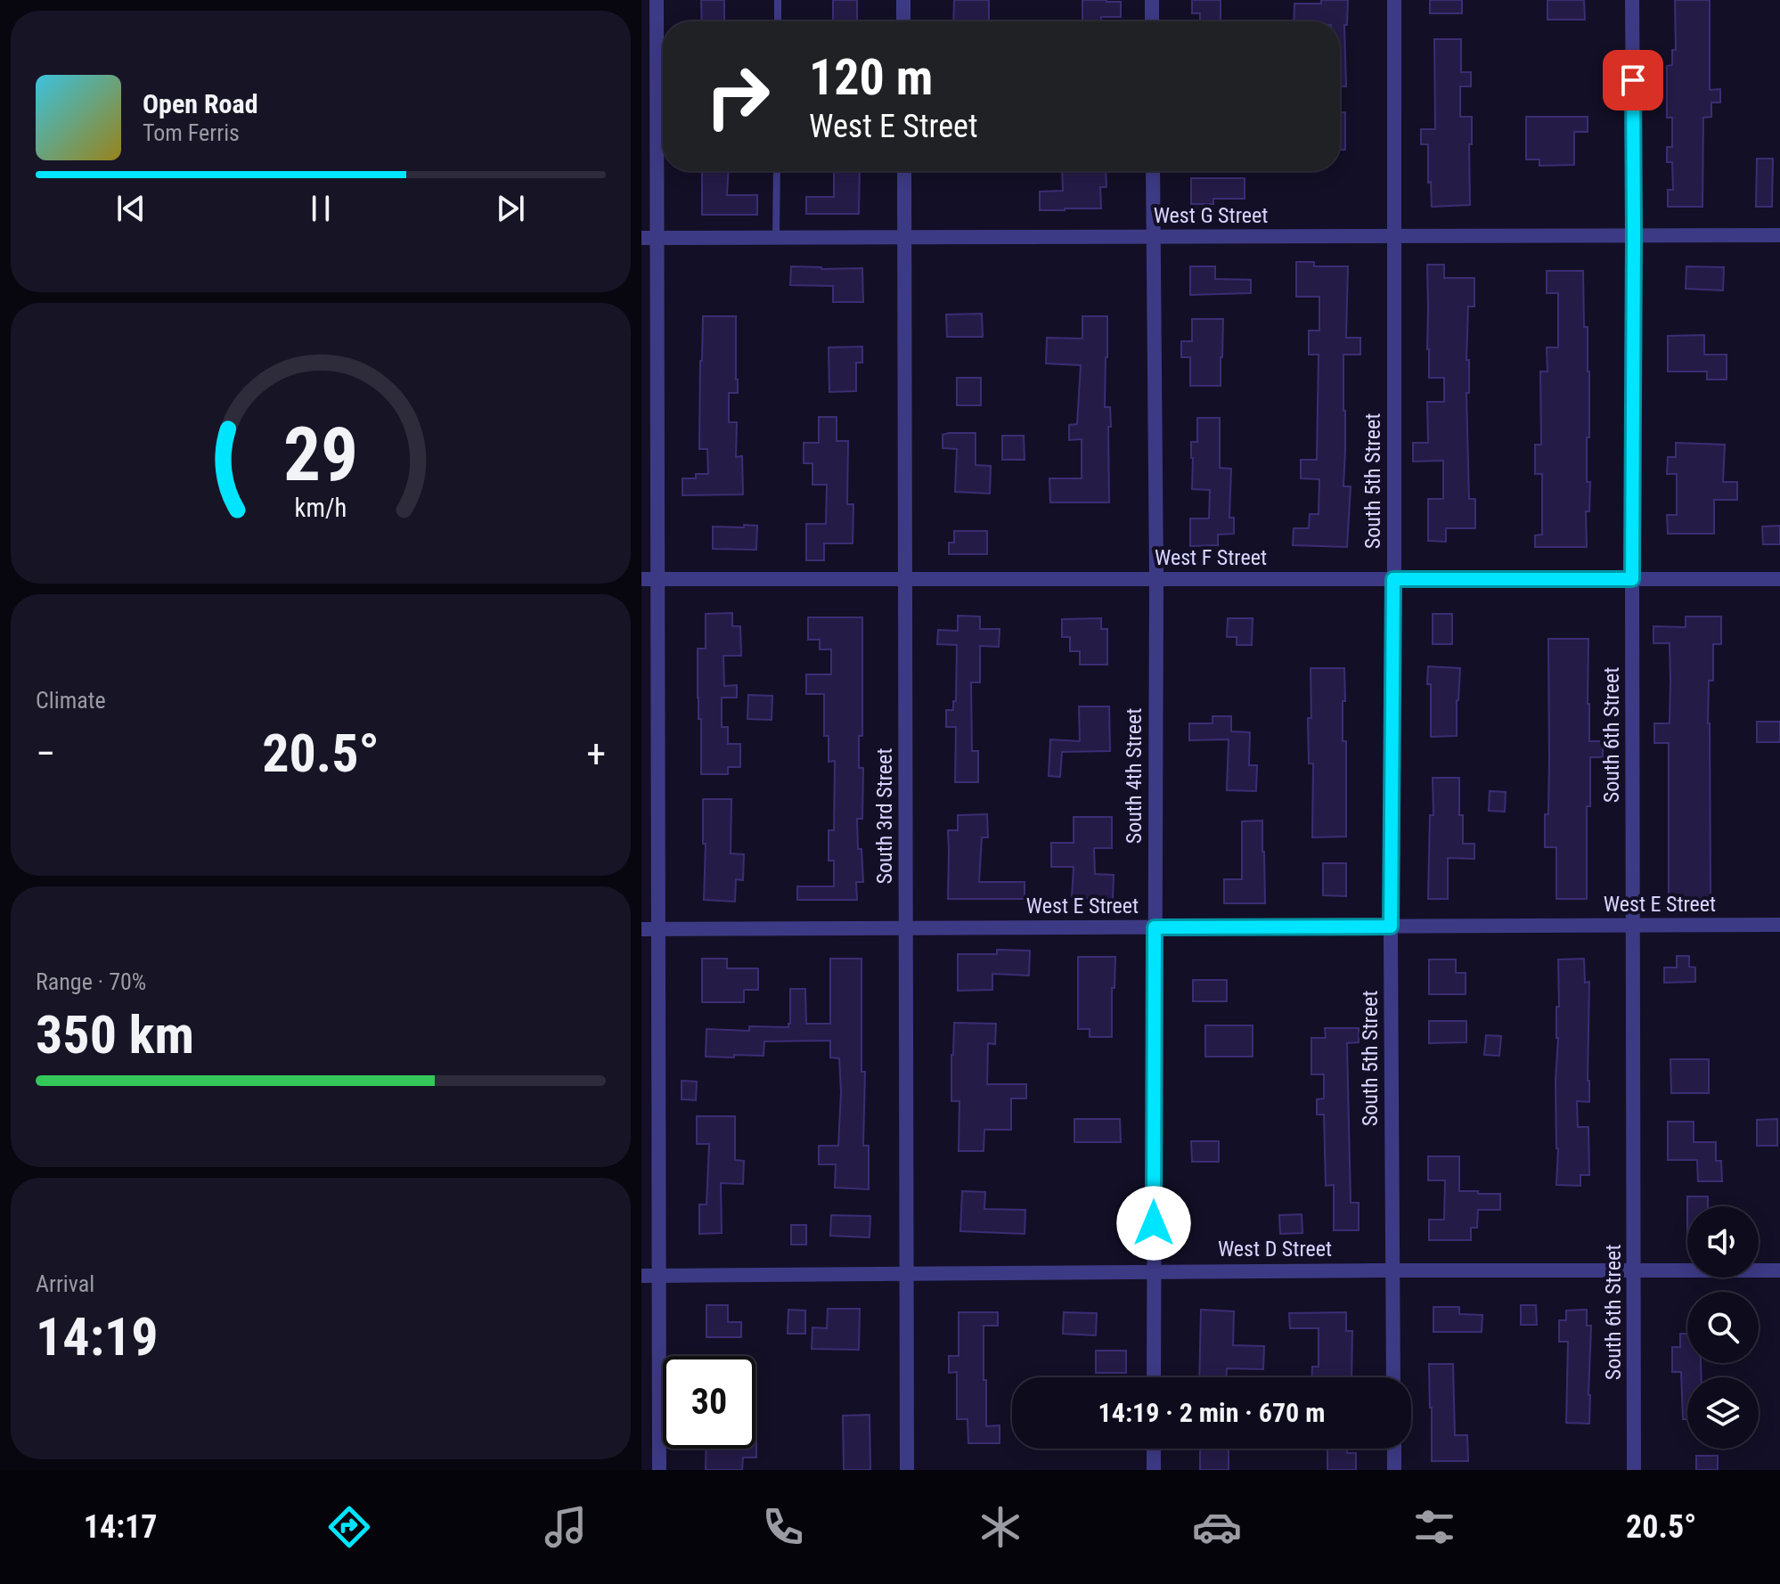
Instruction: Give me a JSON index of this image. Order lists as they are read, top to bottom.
{
  "streets": {
    "street": [
      "West G Street",
      "South 5th Street",
      "West F Street",
      "South 6th Street",
      "South 4th Street",
      "South 3rd Street",
      "West E Street",
      "West D Street"
    ]
  },
  "crossings": [
    ["West G Street", "South 5th Street"],
    ["West G Street", "South 6th Street"],
    ["West G Street", "South 4th Street"],
    ["West G Street", "South 3rd Street"],
    ["South 5th Street", "West F Street"],
    ["South 5th Street", "West E Street"],
    ["South 5th Street", "West D Street"],
    ["West F Street", "South 6th Street"],
    ["West F Street", "South 4th Street"],
    ["West F Street", "South 3rd Street"],
    ["South 6th Street", "West E Street"],
    ["South 6th Street", "West D Street"],
    ["South 4th Street", "West E Street"],
    ["South 4th Street", "West D Street"],
    ["South 3rd Street", "West E Street"],
    ["South 3rd Street", "West D Street"]
  ],
  "page": {
    "turn": ["120 m", "West E Street"],
    "song": ["Open Road", "Tom Ferris"],
    "tile": [
      "Climate",
      ["Range · 70%", "350 km"],
      ["Arrival", "14:19"]
    ],
    "heat": ["−", "20.5°", "+"],
    "limit": "30",
    "trip": "14:19 · 2 min · 670 m",
    "tabs": ["14:17", "20.5°"],
    "gauge": ["29", "km/h"]
  }
}
